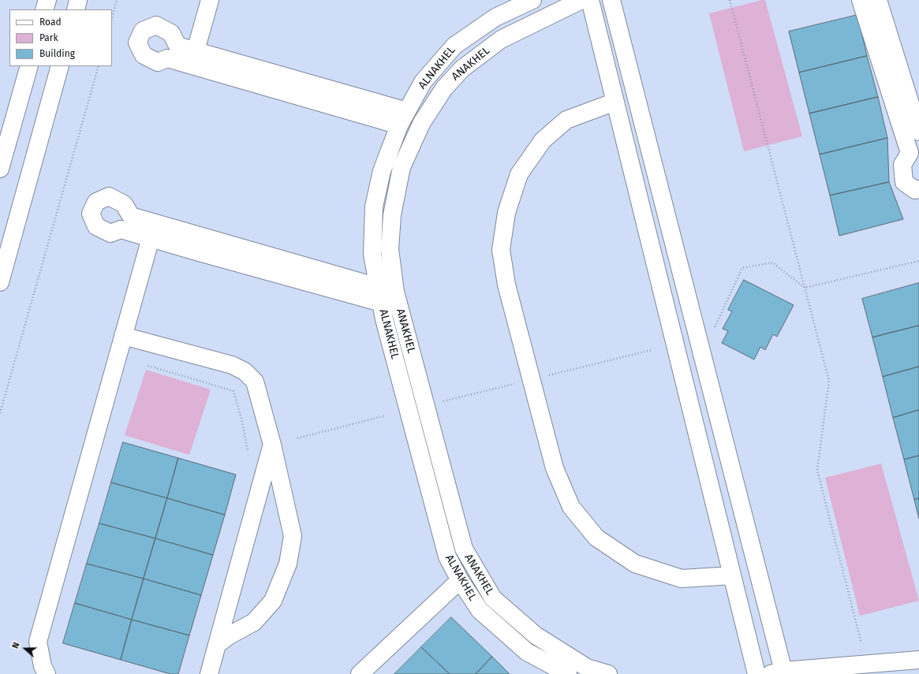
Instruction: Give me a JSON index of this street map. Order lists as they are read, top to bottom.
{
  "streets": {
    "street": ["ANAKHEL", "ALNAKHEL"]
  },
  "legend": ["Road", "Park", "Building"],
  "north": "left"
}
